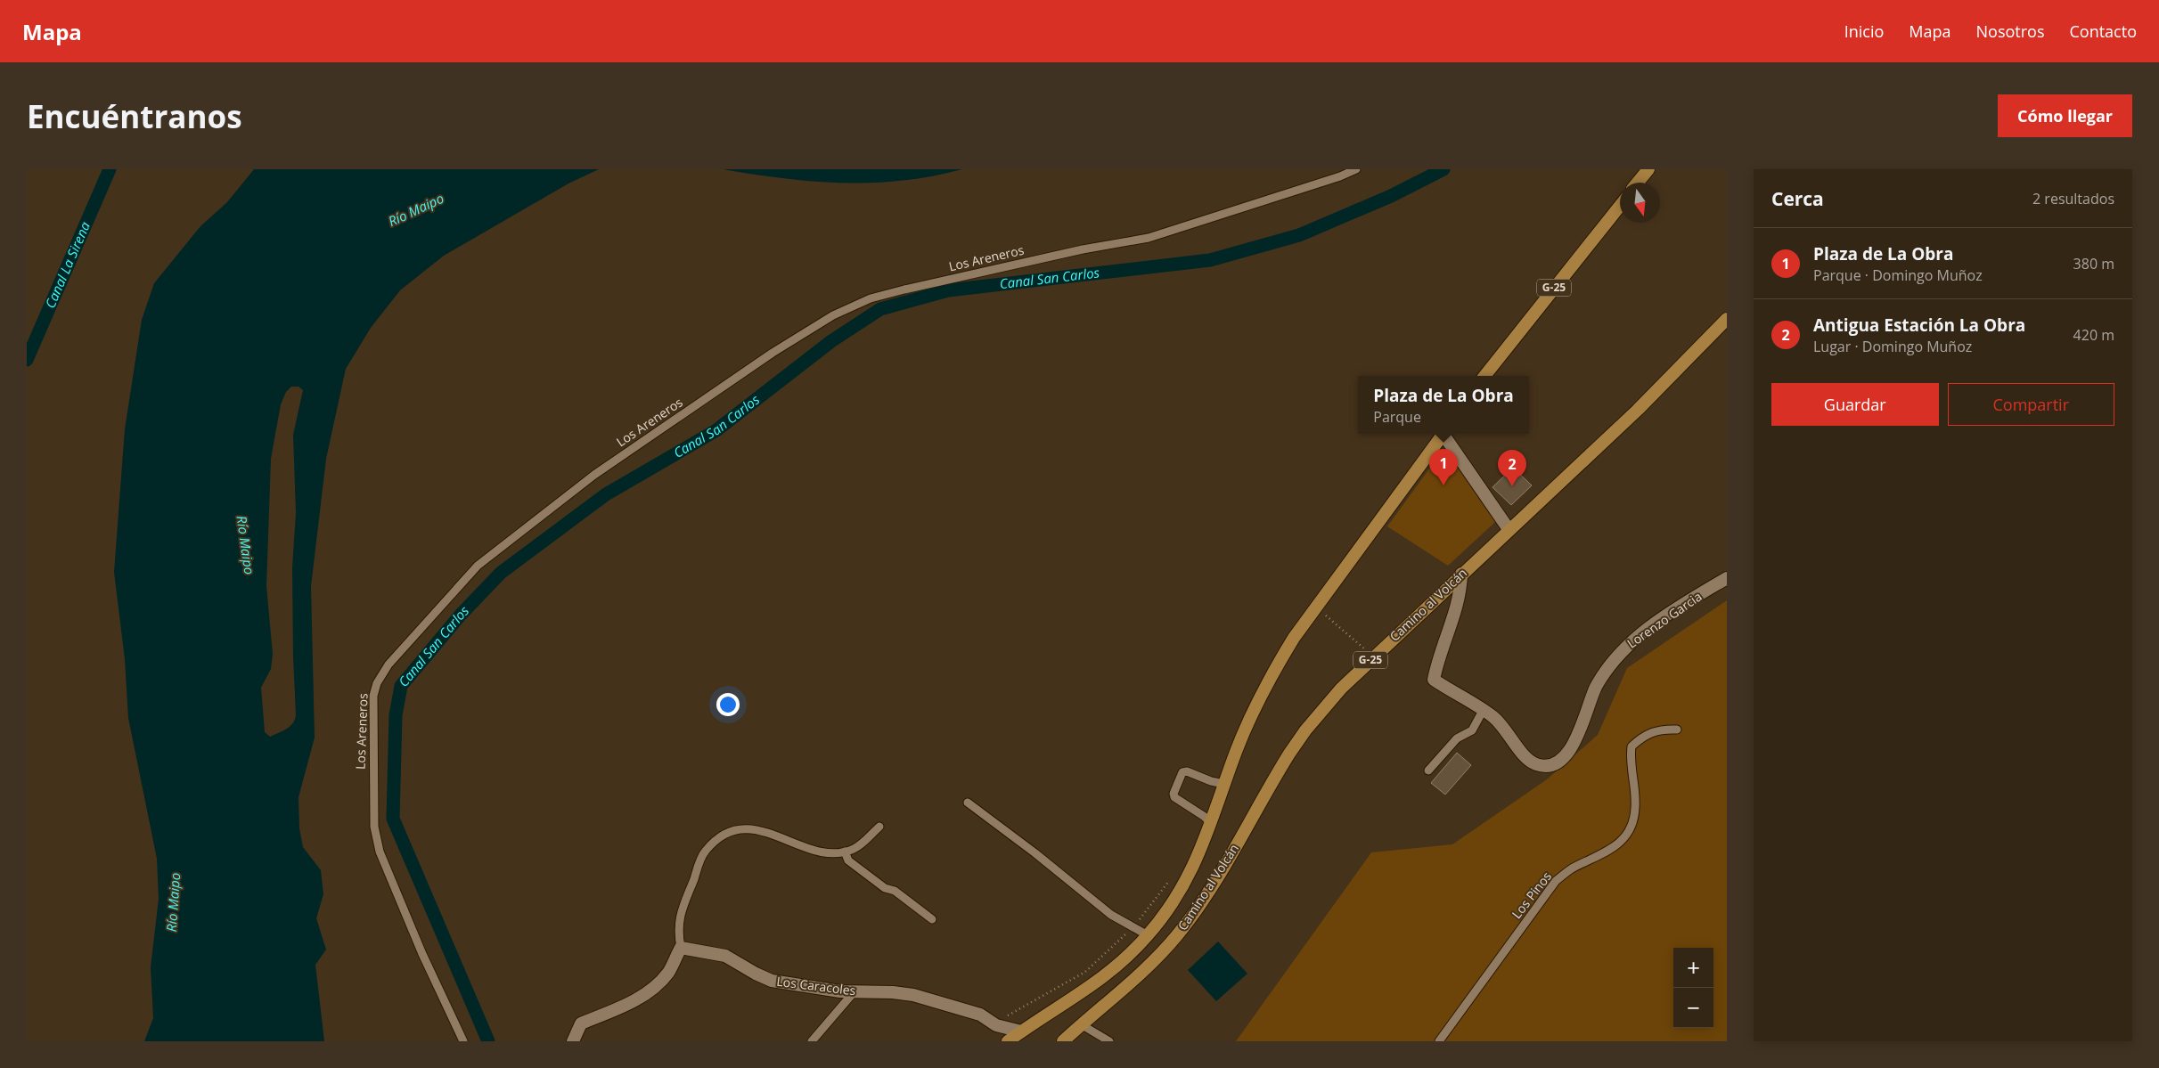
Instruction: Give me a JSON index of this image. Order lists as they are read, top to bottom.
{
  "streets": {
    "main road": ["G-25", "Camino al Volcán"],
    "street": ["Lorenzo Garcia", "Los Caracoles"],
    "lane": ["Los Areneros", "Los Pinos"]
  },
  "crossings": [
    ["Camino al Volcán", "Lorenzo Garcia"],
    ["Camino al Volcán", "Los Caracoles"]
  ],
  "water": ["Río Maipo", "Canal La Sirena", "Canal San Carlos"],
  "north": "bottom",
  "page": {
    "header": "Mapa",
    "nav": [
      "Inicio",
      "Mapa",
      "Nosotros",
      "Contacto"
    ],
    "buttons": [
      "Cómo llegar",
      ["Guardar", "Compartir"]
    ],
    "title": "Encuéntranos",
    "heading": ["Cerca", "2 resultados"],
    "list": [
      {
        "mark": "1",
        "name": "Plaza de La Obra",
        "note": "Parque · Domingo Muñoz",
        "value": "380 m"
      },
      {
        "mark": "2",
        "name": "Antigua Estación La Obra",
        "note": "Lugar · Domingo Muñoz",
        "value": "420 m"
      }
    ],
    "popup": ["Plaza de La Obra", "Parque"],
    "pins": ["1", "2"],
    "map_buttons": ["+", "−"]
  }
}
